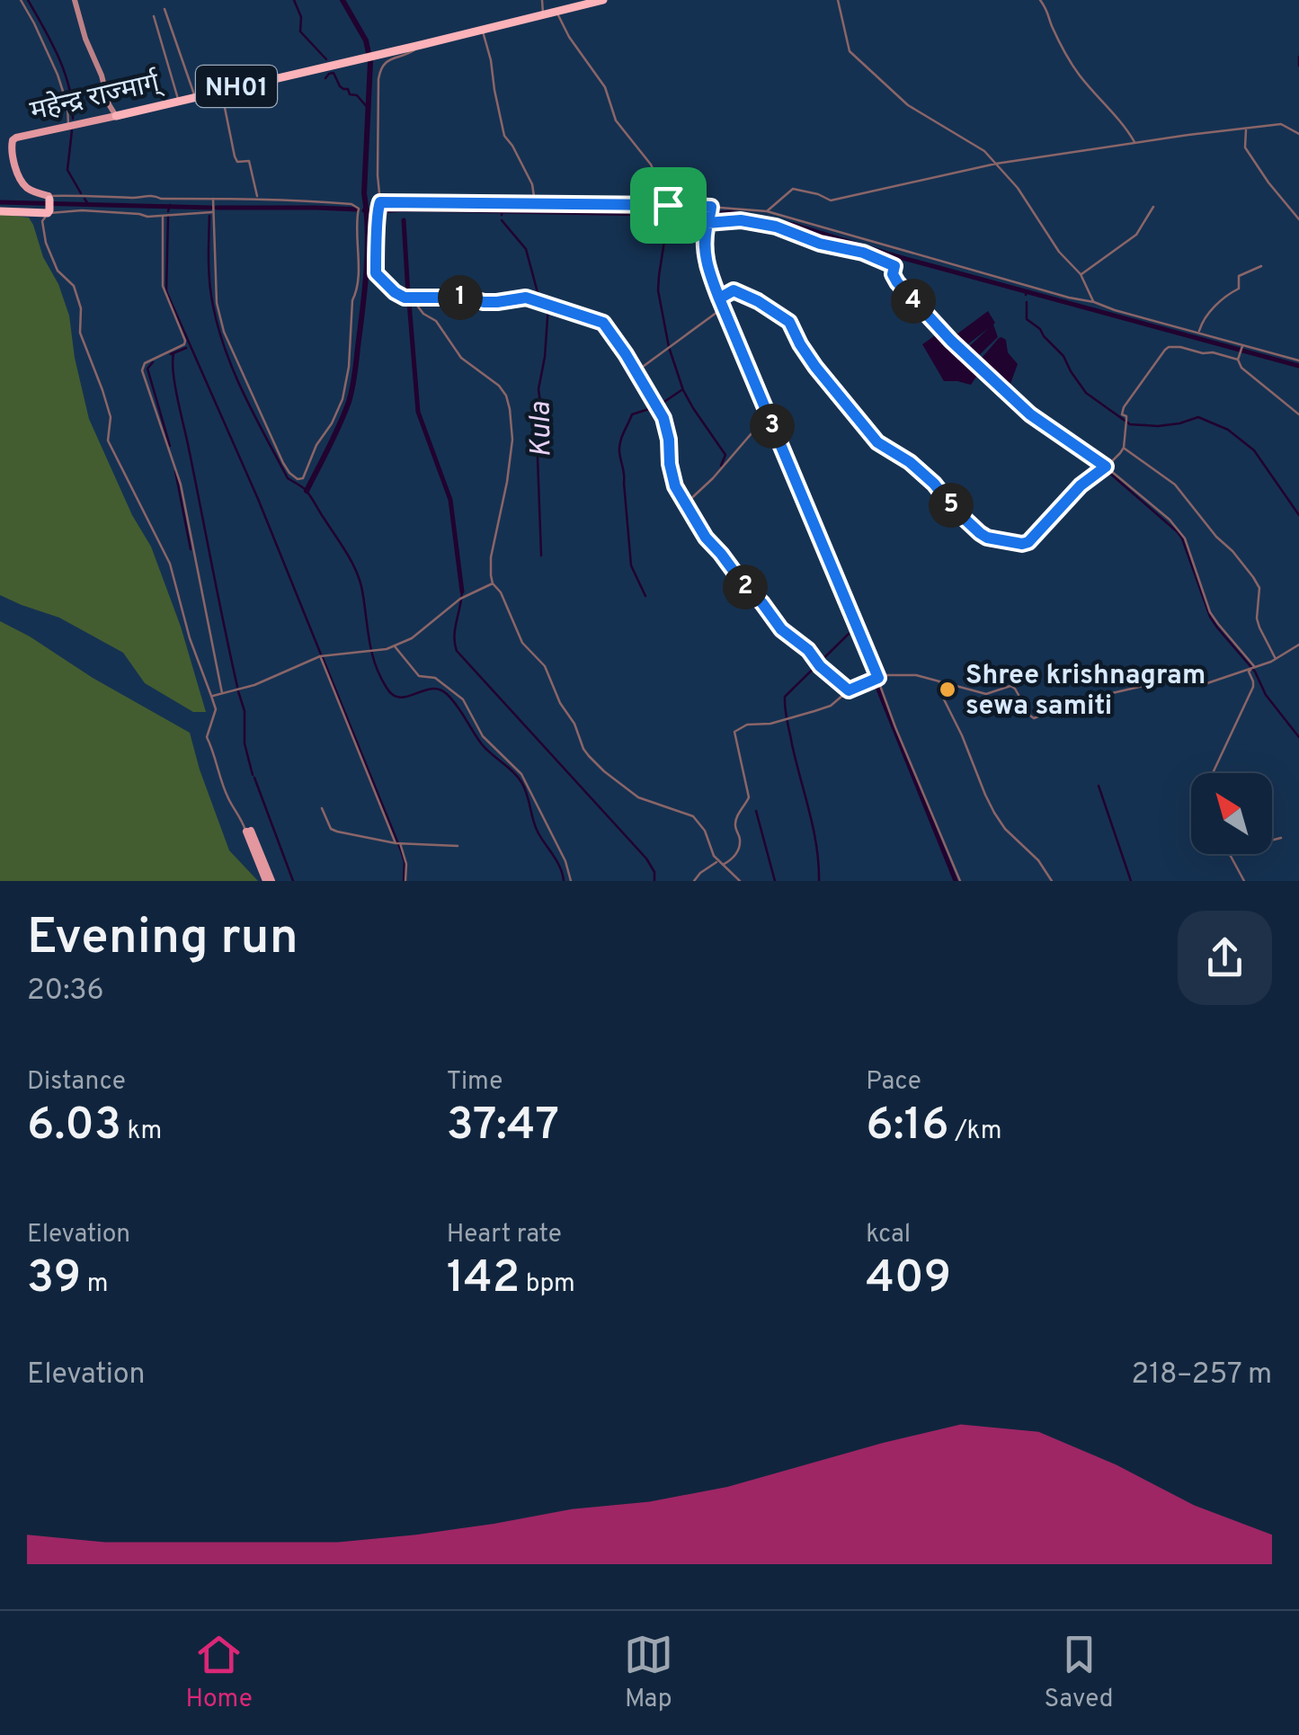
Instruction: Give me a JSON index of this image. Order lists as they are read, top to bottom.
{
  "streets": {
    "highway": ["NH01", "महेन्द्र राज्मार्ग्"]
  },
  "water": ["Kula"],
  "places": ["Shree krishnagram sewa samiti"],
  "north": "top left",
  "page": {
    "pins": [
      "1",
      "4",
      "3",
      "5",
      "2"
    ],
    "heading": ["Evening run", "20:36"],
    "stats": [
      ["Distance", "6.03 km"],
      ["Time", "37:47"],
      ["Pace", "6:16 /km"],
      ["Elevation", "39 m"],
      ["Heart rate", "142 bpm"],
      ["kcal", "409"]
    ],
    "chart": ["Elevation", "218–257 m"],
    "tabs": ["Home", "Map", "Saved"]
  }
}
